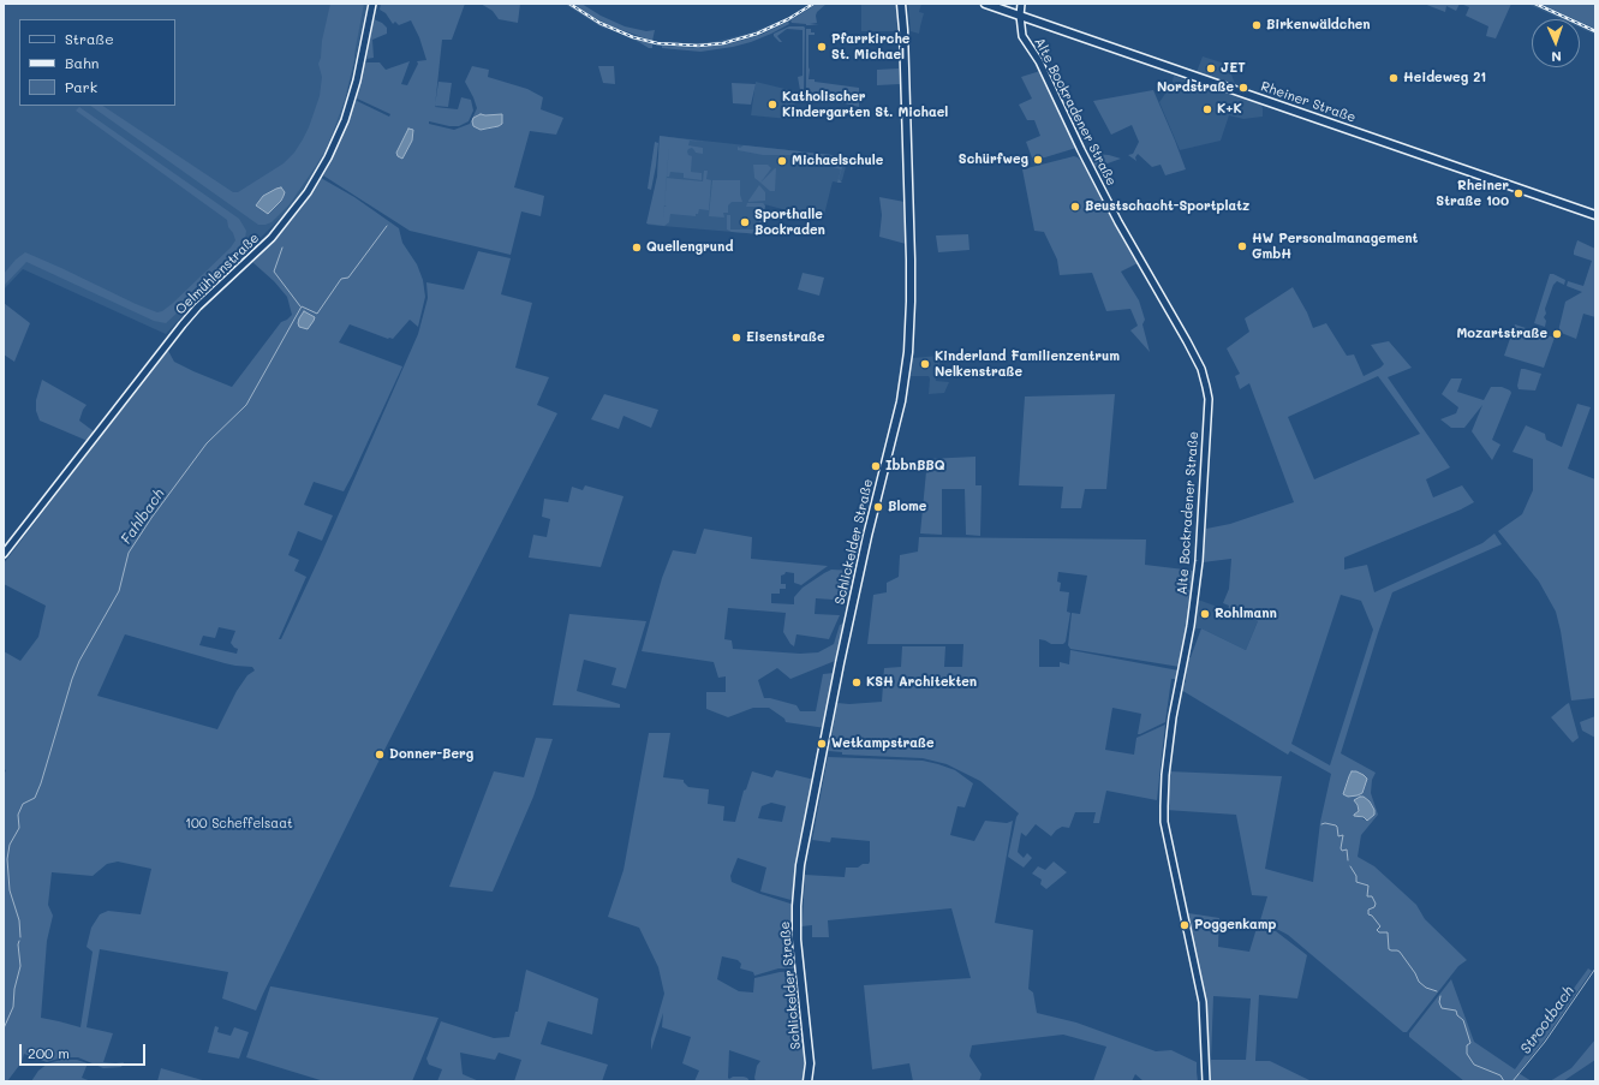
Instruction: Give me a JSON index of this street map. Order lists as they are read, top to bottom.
{
  "streets": {
    "main road": ["Rheiner Straße", "Schlickelder Straße"],
    "street": ["Alte Bockradener Straße", "Oelmühlenstraße"]
  },
  "crossings": [
    ["Rheiner Straße", "Alte Bockradener Straße"]
  ],
  "water": ["Fahlbach", "Strootbach"],
  "parks": ["100 Scheffelsaat"],
  "places": [
    "Birkenwäldchen",
    "Pfarrkirche St. Michael",
    "JET",
    "Heideweg 21",
    "Nordstraße",
    "Katholischer Kindergarten St. Michael",
    "K+K",
    "Schürfweg",
    "Michaelschule",
    "Rheiner Straße 100",
    "Beustschacht-Sportplatz",
    "Sporthalle Bockraden",
    "HW Personalmanagement GmbH",
    "Quellengrund",
    "Mozartstraße",
    "Eisenstraße",
    "Kinderland Familienzentrum Nelkenstraße",
    "IbbnBBQ",
    "Blome",
    "Rohlmann",
    "KSH Architekten",
    "Wetkampstraße",
    "Donner-Berg",
    "Poggenkamp"
  ],
  "legend": ["Straße", "Bahn", "Park"],
  "scale_bar": "200 m",
  "north": "bottom"
}
